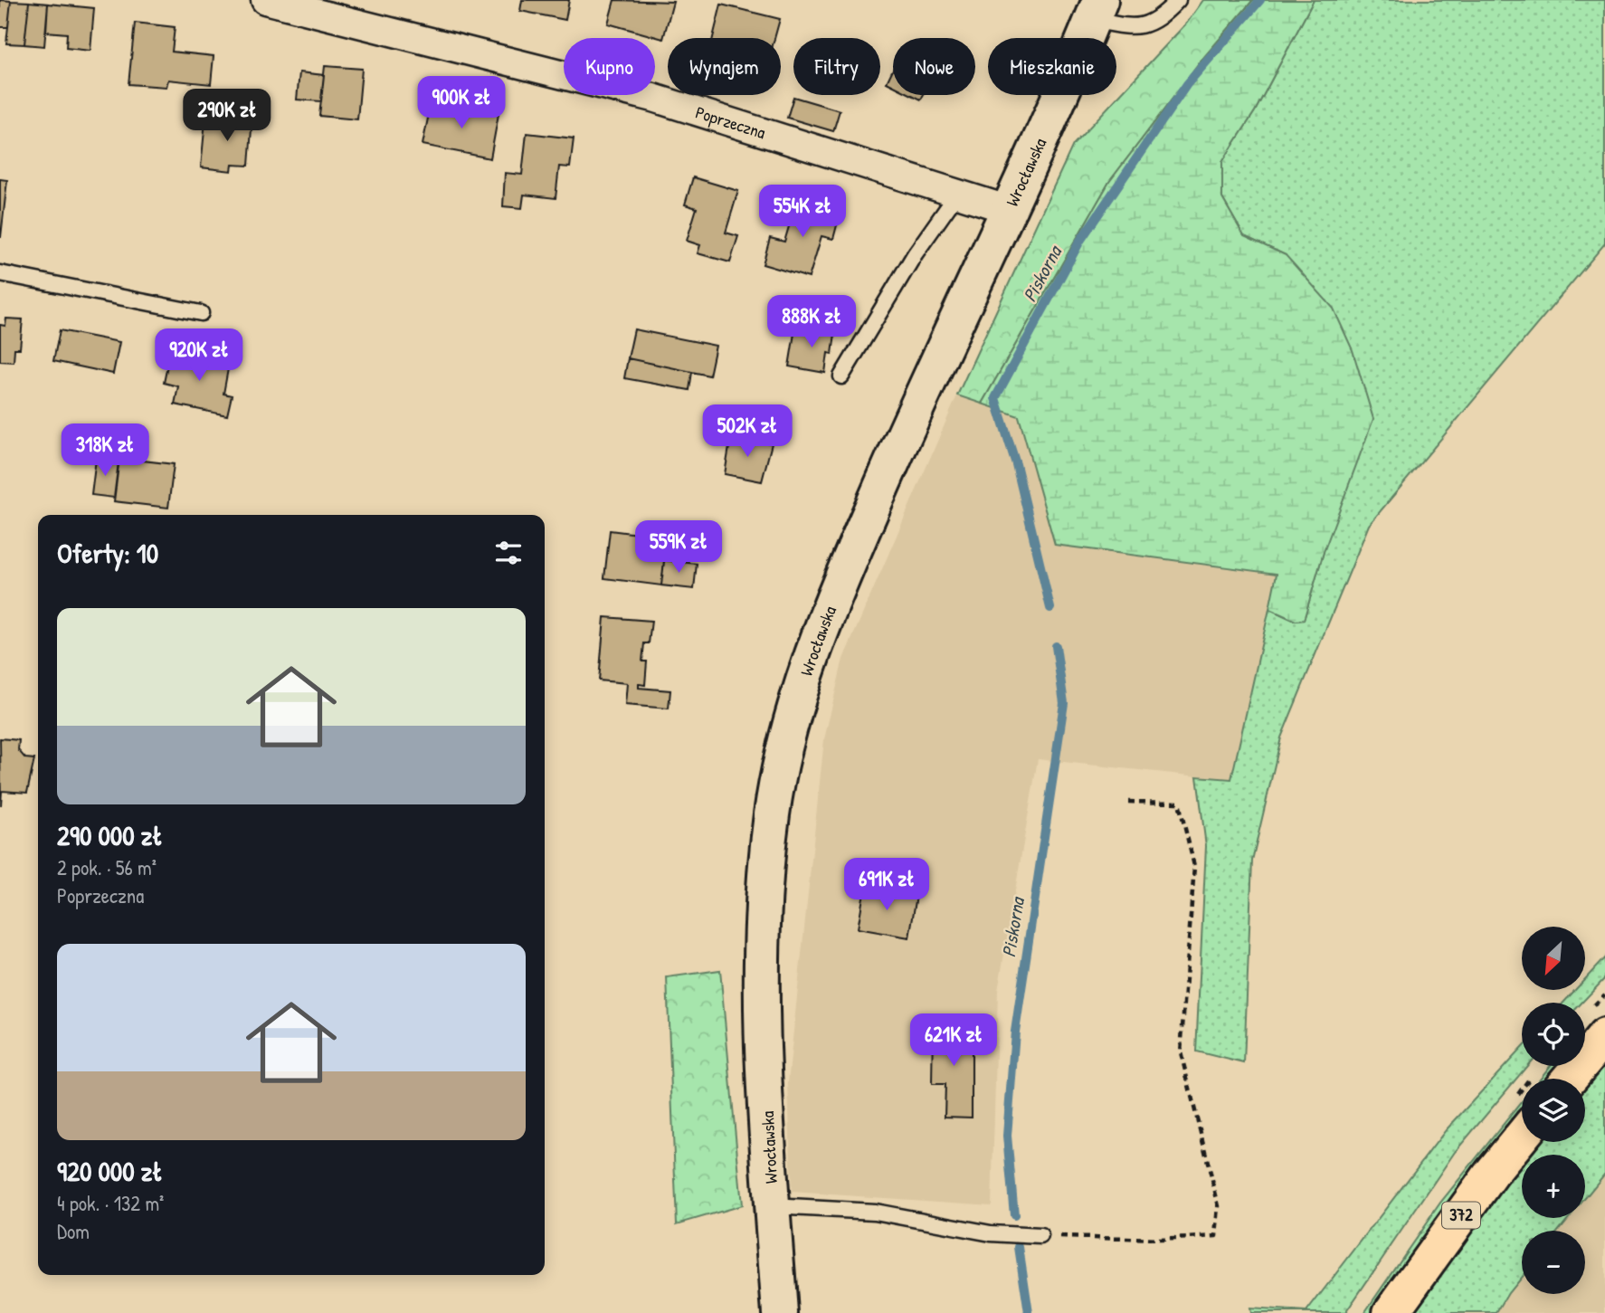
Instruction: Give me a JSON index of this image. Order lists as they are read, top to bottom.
{
  "streets": {
    "main road": ["Wrocławska", "372"],
    "street": ["Poprzeczna"]
  },
  "crossings": [
    ["Poprzeczna", "Wrocławska"]
  ],
  "water": ["Piskorna"],
  "north": "bottom left",
  "page": {
    "chip": [
      "Kupno",
      "Wynajem",
      "Filtry",
      "Nowe",
      "Mieszkanie"
    ],
    "price": [
      "900K zł",
      "290K zł",
      "554K zł",
      "888K zł",
      "920K zł",
      "502K zł",
      "318K zł",
      "559K zł",
      "691K zł",
      "621K zł"
    ],
    "heading": "Oferty: 10",
    "list": [
      {
        "name": "290 000 zł",
        "note": "2 pok. · 56 m² · Poprzeczna"
      },
      {
        "name": "920 000 zł",
        "note": "4 pok. · 132 m² · Dom"
      }
    ],
    "map_buttons": ["+", "−"]
  }
}
